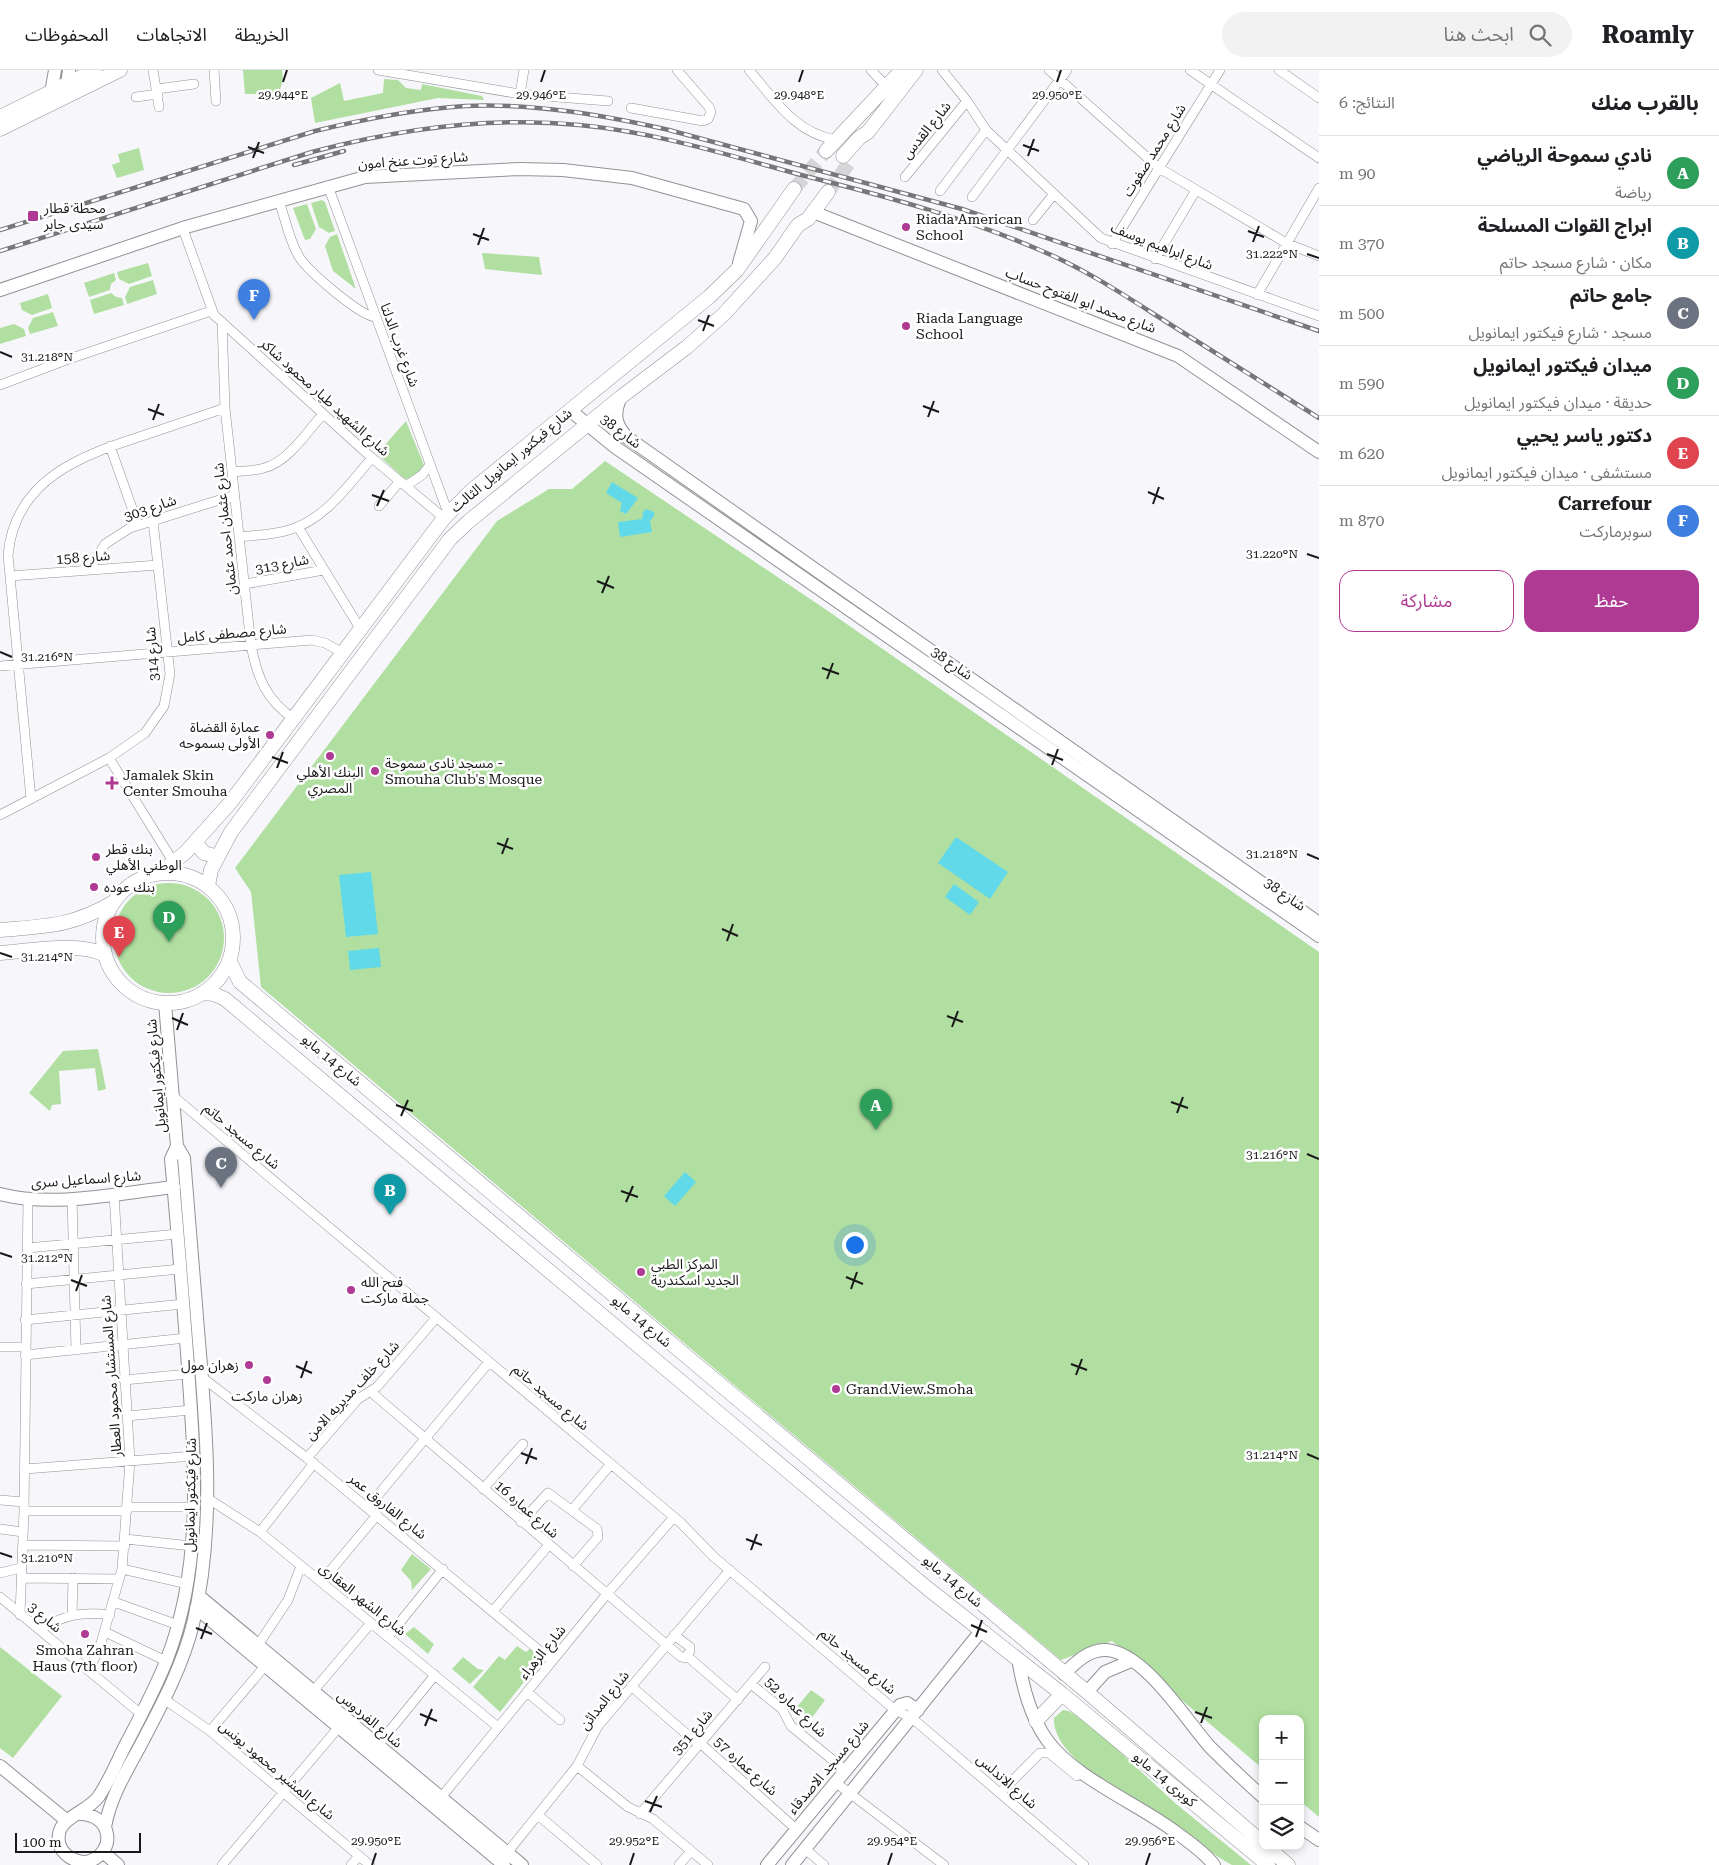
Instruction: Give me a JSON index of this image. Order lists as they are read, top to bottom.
{
  "streets": {
    "main road": ["شارع فيكتور ايمانويل الثالث", "شارع 14 مايو", "كوبرى 14 مايو"],
    "street": [
      "شارع القدس",
      "شارع محمد صفوت",
      "شارع توت عنخ امون",
      "شارع ابراهيم يوسف",
      "شارع محمد ابو الفتوح حساب",
      "شارع غرب الدلتا",
      "شارع الشهيد طيار محمود شاكر",
      "شارع 38",
      "شارع 303",
      "شارع عثمان احمد عثمان",
      "شارع 158",
      "شارع 313",
      "شارع مصطفى كامل",
      "شارع 314",
      "شارع فيكتور ايمانويل",
      "شارع مسجد حاتم",
      "شارع اسماعيل سرى",
      "شارع المستشار محمود العطار",
      "شارع خلف مديريه الامن",
      "شارع الفاروق عمر",
      "شارع عماره 16",
      "شارع الشهر العقارى",
      "شارع 3",
      "شارع الزهراء",
      "شارع المدائن",
      "شارع عماره 52",
      "شارع الفردوس",
      "شارع 351",
      "شارع عماره 57",
      "شارع مسجد الاصدقاء",
      "شارع المشير محمود يونس",
      "شارع الاندلس"
    ]
  },
  "crossings": [
    ["شارع القدس", "شارع ابراهيم يوسف"],
    ["شارع محمد صفوت", "شارع ابراهيم يوسف"],
    ["شارع توت عنخ امون", "شارع غرب الدلتا"],
    ["شارع توت عنخ امون", "شارع الشهيد طيار محمود شاكر"],
    ["شارع توت عنخ امون", "شارع فيكتور ايمانويل الثالث"],
    ["شارع محمد ابو الفتوح حساب", "شارع فيكتور ايمانويل الثالث"],
    ["شارع غرب الدلتا", "شارع الشهيد طيار محمود شاكر"],
    ["شارع غرب الدلتا", "شارع فيكتور ايمانويل الثالث"],
    ["شارع الشهيد طيار محمود شاكر", "شارع فيكتور ايمانويل الثالث"],
    ["شارع الشهيد طيار محمود شاكر", "شارع عثمان احمد عثمان"],
    ["شارع 38", "شارع فيكتور ايمانويل الثالث"],
    ["شارع فيكتور ايمانويل الثالث", "شارع عثمان احمد عثمان"],
    ["شارع فيكتور ايمانويل الثالث", "شارع مصطفى كامل"],
    ["شارع فيكتور ايمانويل الثالث", "شارع 14 مايو"],
    ["شارع فيكتور ايمانويل الثالث", "شارع فيكتور ايمانويل"],
    ["شارع 303", "شارع عثمان احمد عثمان"],
    ["شارع 303", "شارع 158"],
    ["شارع 303", "شارع 314"],
    ["شارع عثمان احمد عثمان", "شارع 313"],
    ["شارع عثمان احمد عثمان", "شارع مصطفى كامل"],
    ["شارع 158", "شارع 314"],
    ["شارع مصطفى كامل", "شارع 314"],
    ["شارع 14 مايو", "شارع فيكتور ايمانويل"],
    ["شارع 14 مايو", "كوبرى 14 مايو"],
    ["شارع فيكتور ايمانويل", "شارع مسجد حاتم"],
    ["شارع فيكتور ايمانويل", "شارع اسماعيل سرى"],
    ["شارع فيكتور ايمانويل", "شارع الفاروق عمر"],
    ["شارع فيكتور ايمانويل", "شارع الشهر العقارى"],
    ["شارع فيكتور ايمانويل", "شارع 3"],
    ["شارع فيكتور ايمانويل", "شارع الفردوس"],
    ["شارع فيكتور ايمانويل", "شارع المشير محمود يونس"],
    ["شارع مسجد حاتم", "شارع خلف مديريه الامن"],
    ["شارع مسجد حاتم", "شارع الزهراء"],
    ["شارع مسجد حاتم", "شارع المدائن"],
    ["شارع مسجد حاتم", "شارع مسجد الاصدقاء"],
    ["شارع اسماعيل سرى", "شارع المستشار محمود العطار"],
    ["شارع المستشار محمود العطار", "شارع 3"],
    ["شارع خلف مديريه الامن", "شارع الفاروق عمر"],
    ["شارع خلف مديريه الامن", "شارع عماره 16"],
    ["شارع خلف مديريه الامن", "شارع الشهر العقارى"],
    ["شارع الفاروق عمر", "شارع الزهراء"],
    ["شارع عماره 16", "شارع الزهراء"],
    ["شارع عماره 16", "شارع المدائن"],
    ["شارع الشهر العقارى", "شارع الزهراء"],
    ["شارع الزهراء", "شارع الفردوس"],
    ["شارع المدائن", "شارع الفردوس"],
    ["شارع المدائن", "شارع عماره 57"],
    ["شارع عماره 52", "شارع 351"],
    ["شارع عماره 52", "شارع مسجد الاصدقاء"],
    ["شارع 351", "شارع عماره 57"],
    ["شارع عماره 57", "شارع مسجد الاصدقاء"]
  ],
  "places": {
    "transit": ["محطة قطار سيدى جابر"],
    "other": [
      "Riada American School",
      "Riada Language School",
      "عمارة القضاة الأولى بسموحه",
      "البنك الأهلي المصري",
      "مسجد نادى سموحة - Smouha Club's Mosque",
      "بنك قطر الوطني الأهلي",
      "بنك عوده",
      "المركز الطبى الجديد اسكندرية",
      "فتح الله جملة ماركت",
      "زهران مول",
      "زهران ماركت",
      "Grand.View.Smoha",
      "Smoha Zahran Haus (7th floor)"
    ],
    "health": ["Jamalek Skin Center Smouha"]
  },
  "scale_bar": "100 m",
  "page": {
    "header": "Roamly",
    "search": "ابحث هنا",
    "nav": ["الخريطة", "الاتجاهات", "المحفوظات"],
    "heading": ["بالقرب منك", "النتائج: 6"],
    "list": [
      {
        "mark": "A",
        "name": "نادي سموحة الرياضي",
        "note": "رياضة",
        "value": "90 m"
      },
      {
        "mark": "B",
        "name": "ابراج القوات المسلحة",
        "note": "مكان · شارع مسجد حاتم",
        "value": "370 m"
      },
      {
        "mark": "C",
        "name": "جامع حاتم",
        "note": "مسجد · شارع فيكتور ايمانويل",
        "value": "500 m"
      },
      {
        "mark": "D",
        "name": "ميدان فيكتور ايمانويل",
        "note": "حديقة · ميدان فيكتور ايمانويل",
        "value": "590 m"
      },
      {
        "mark": "E",
        "name": "دكتور ياسر يحيي",
        "note": "مستشفى · ميدان فيكتور ايمانويل",
        "value": "620 m"
      },
      {
        "mark": "F",
        "name": "Carrefour",
        "note": "سوبرماركت",
        "value": "870 m"
      }
    ],
    "pins": [
      "F",
      "D",
      "E",
      "A",
      "C",
      "B"
    ],
    "buttons": ["حفظ", "مشاركة"],
    "map_buttons": ["+", "−"],
    "scale": "100 m"
  },
  "coordinates": [
    "29.944°E",
    "29.946°E",
    "29.948°E",
    "29.950°E",
    "31.222°N",
    "31.218°N",
    "31.220°N",
    "31.216°N",
    "31.214°N",
    "31.212°N",
    "31.210°N",
    "29.952°E",
    "29.954°E",
    "29.956°E"
  ]
}
